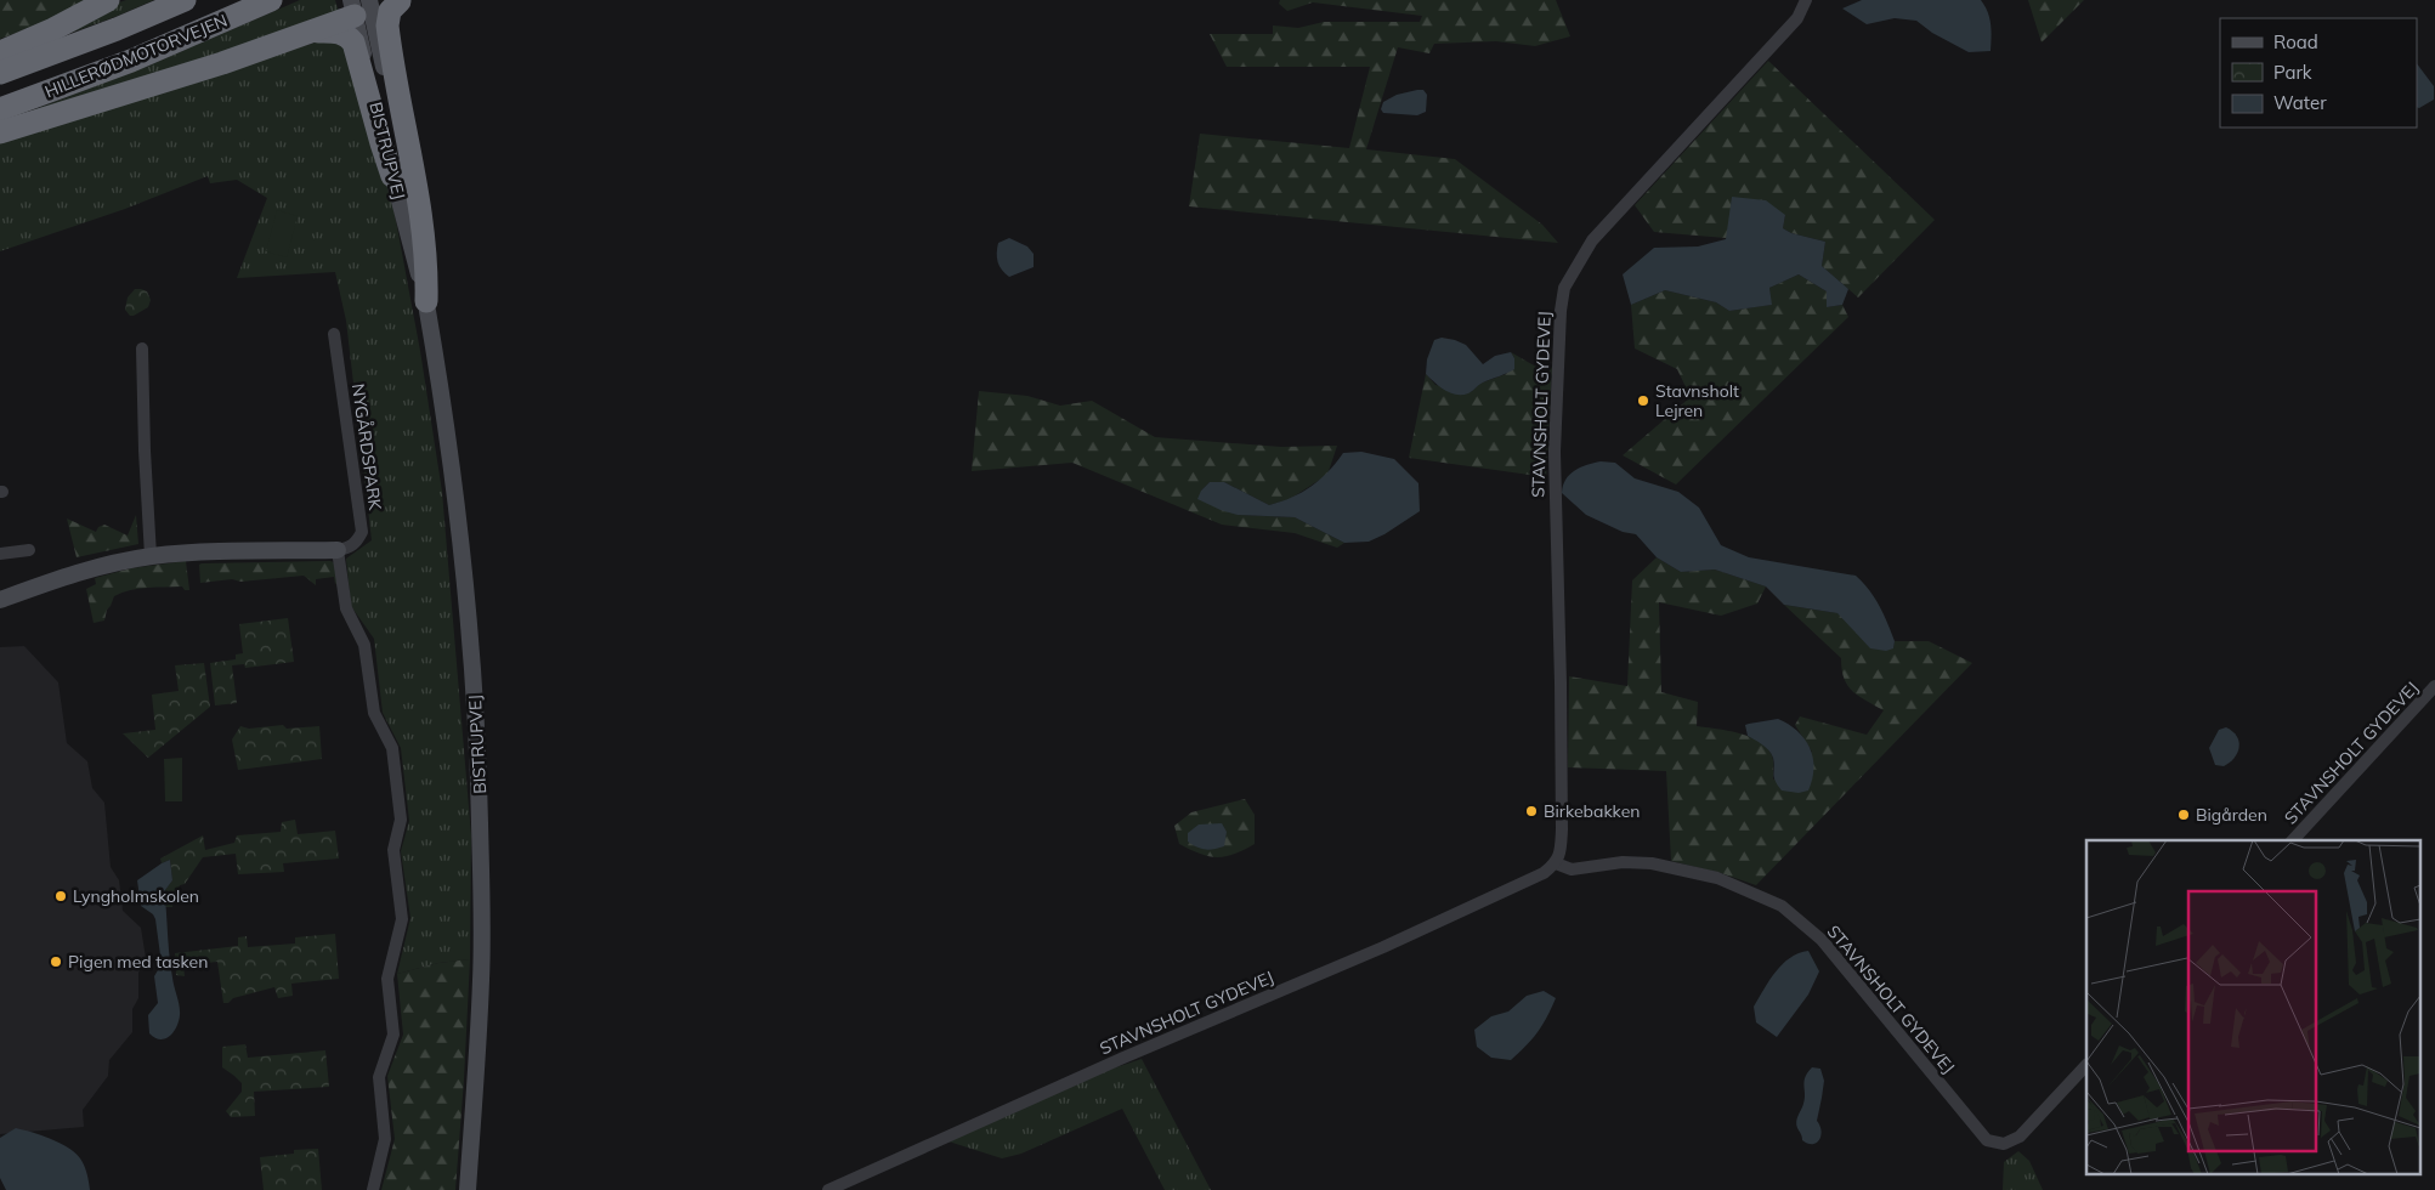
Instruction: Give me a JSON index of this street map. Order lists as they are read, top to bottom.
{
  "streets": {
    "highway": ["HILLERØDMOTORVEJEN"],
    "main road": ["BISTRUPVEJ"],
    "street": ["STAVNSHOLT GYDEVEJ", "NYGÅRDSPARK"]
  },
  "places": [
    "Stavnsholt Lejren",
    "Birkebakken",
    "Bigården",
    "Lyngholmskolen",
    "Pigen med tasken"
  ],
  "legend": ["Road", "Park", "Water"]
}
